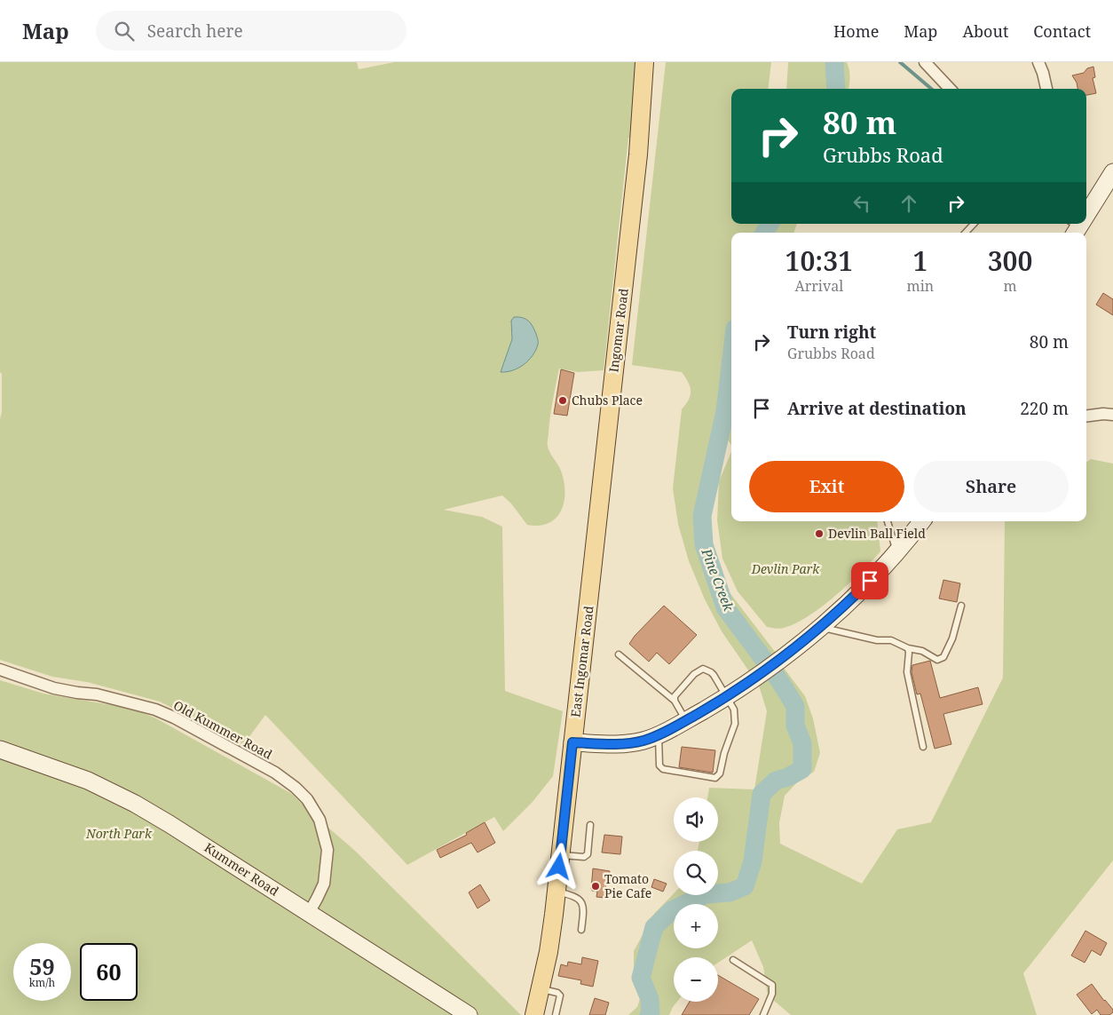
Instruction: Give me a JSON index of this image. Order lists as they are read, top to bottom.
{
  "streets": {
    "main road": ["Ingomar Road", "East Ingomar Road"],
    "street": ["Old Kummer Road", "Kummer Road"]
  },
  "crossings": [
    ["Ingomar Road", "East Ingomar Road"],
    ["Old Kummer Road", "Kummer Road"]
  ],
  "water": ["Pine Creek"],
  "parks": ["Devlin Park", "North Park"],
  "places": ["Chubs Place", "Devlin Ball Field", "Tomato Pie Cafe"],
  "page": {
    "header": "Map",
    "search": "Search here",
    "nav": [
      "Home",
      "Map",
      "About",
      "Contact"
    ],
    "turn": ["80 m", "Grubbs Road"],
    "eta": [
      "10:31",
      "Arrival",
      "1",
      "min",
      "300",
      "m"
    ],
    "list": [
      {
        "name": "Turn right",
        "note": "Grubbs Road",
        "value": "80 m"
      },
      {
        "name": "Arrive at destination",
        "value": "220 m"
      }
    ],
    "buttons": ["Exit", "Share"],
    "map_buttons": ["+", "−"],
    "speed": "59 km/h",
    "limit": "60"
  }
}
